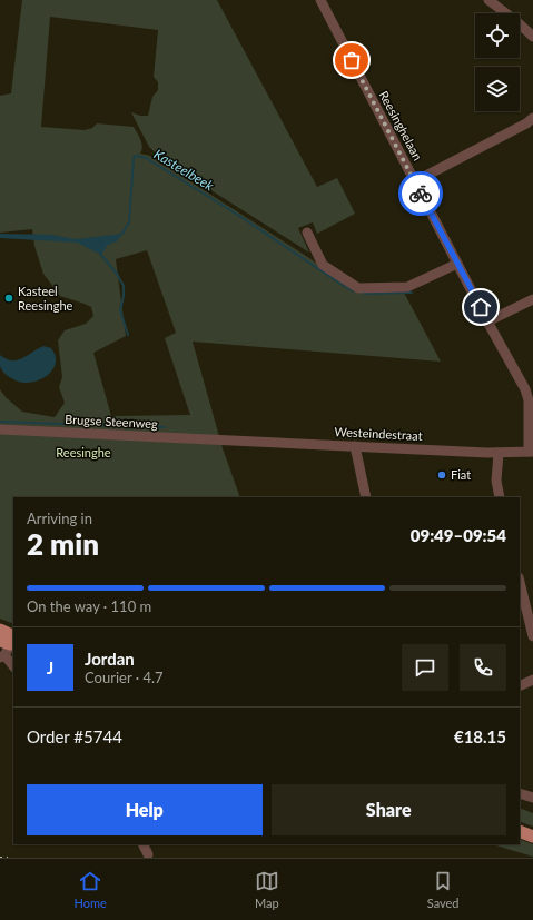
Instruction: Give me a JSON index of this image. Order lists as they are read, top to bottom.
{
  "streets": {
    "street": ["Reesinghelaan", "Brugse Steenweg", "Westeindestraat"]
  },
  "crossings": [
    ["Reesinghelaan", "Westeindestraat"],
    ["Brugse Steenweg", "Westeindestraat"]
  ],
  "water": ["Kasteelbeek"],
  "parks": ["Reesinghe"],
  "places": ["Kasteel Reesinghe", "Fiat"],
  "page": {
    "heading": ["2 min", "Arriving in", "09:49–09:54"],
    "panel": [
      "Jordan",
      "Courier · 4.7",
      "Order #5744",
      "€18.15"
    ],
    "bar": "On the way · 110 m",
    "round": "J",
    "buttons": ["Help", "Share"],
    "tabs": ["Home", "Map", "Saved"]
  }
}
